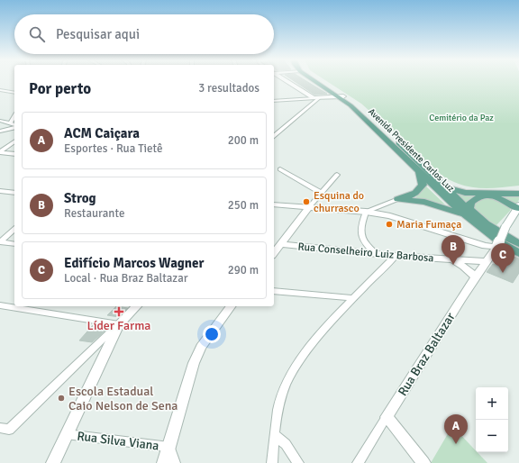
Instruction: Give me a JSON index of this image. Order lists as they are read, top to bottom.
{
  "streets": {
    "main road": ["Avenida Presidente Carlos Luz"],
    "street": ["Rua Conselheiro Luiz Barbosa", "Rua Braz Baltazar", "Rua Silva Viana"]
  },
  "crossings": [
    ["Rua Conselheiro Luiz Barbosa", "Rua Braz Baltazar"]
  ],
  "parks": ["Cemitério da Paz"],
  "places": {
    "other": ["Esquina do churrasco", "Maria Fumaça", "Escola Estadual Caio Nelson de Sena"],
    "health": ["Líder Farma"]
  },
  "page": {
    "search": "Pesquisar aqui",
    "heading": ["Por perto", "3 resultados"],
    "list": [
      {
        "mark": "A",
        "name": "ACM Caiçara",
        "note": "Esportes · Rua Tietê",
        "value": "200 m"
      },
      {
        "mark": "B",
        "name": "Strog",
        "note": "Restaurante",
        "value": "250 m"
      },
      {
        "mark": "C",
        "name": "Edifício Marcos Wagner",
        "note": "Local · Rua Braz Baltazar",
        "value": "290 m"
      }
    ],
    "pins": ["B", "C", "A"],
    "map_buttons": ["+", "−"]
  }
}
